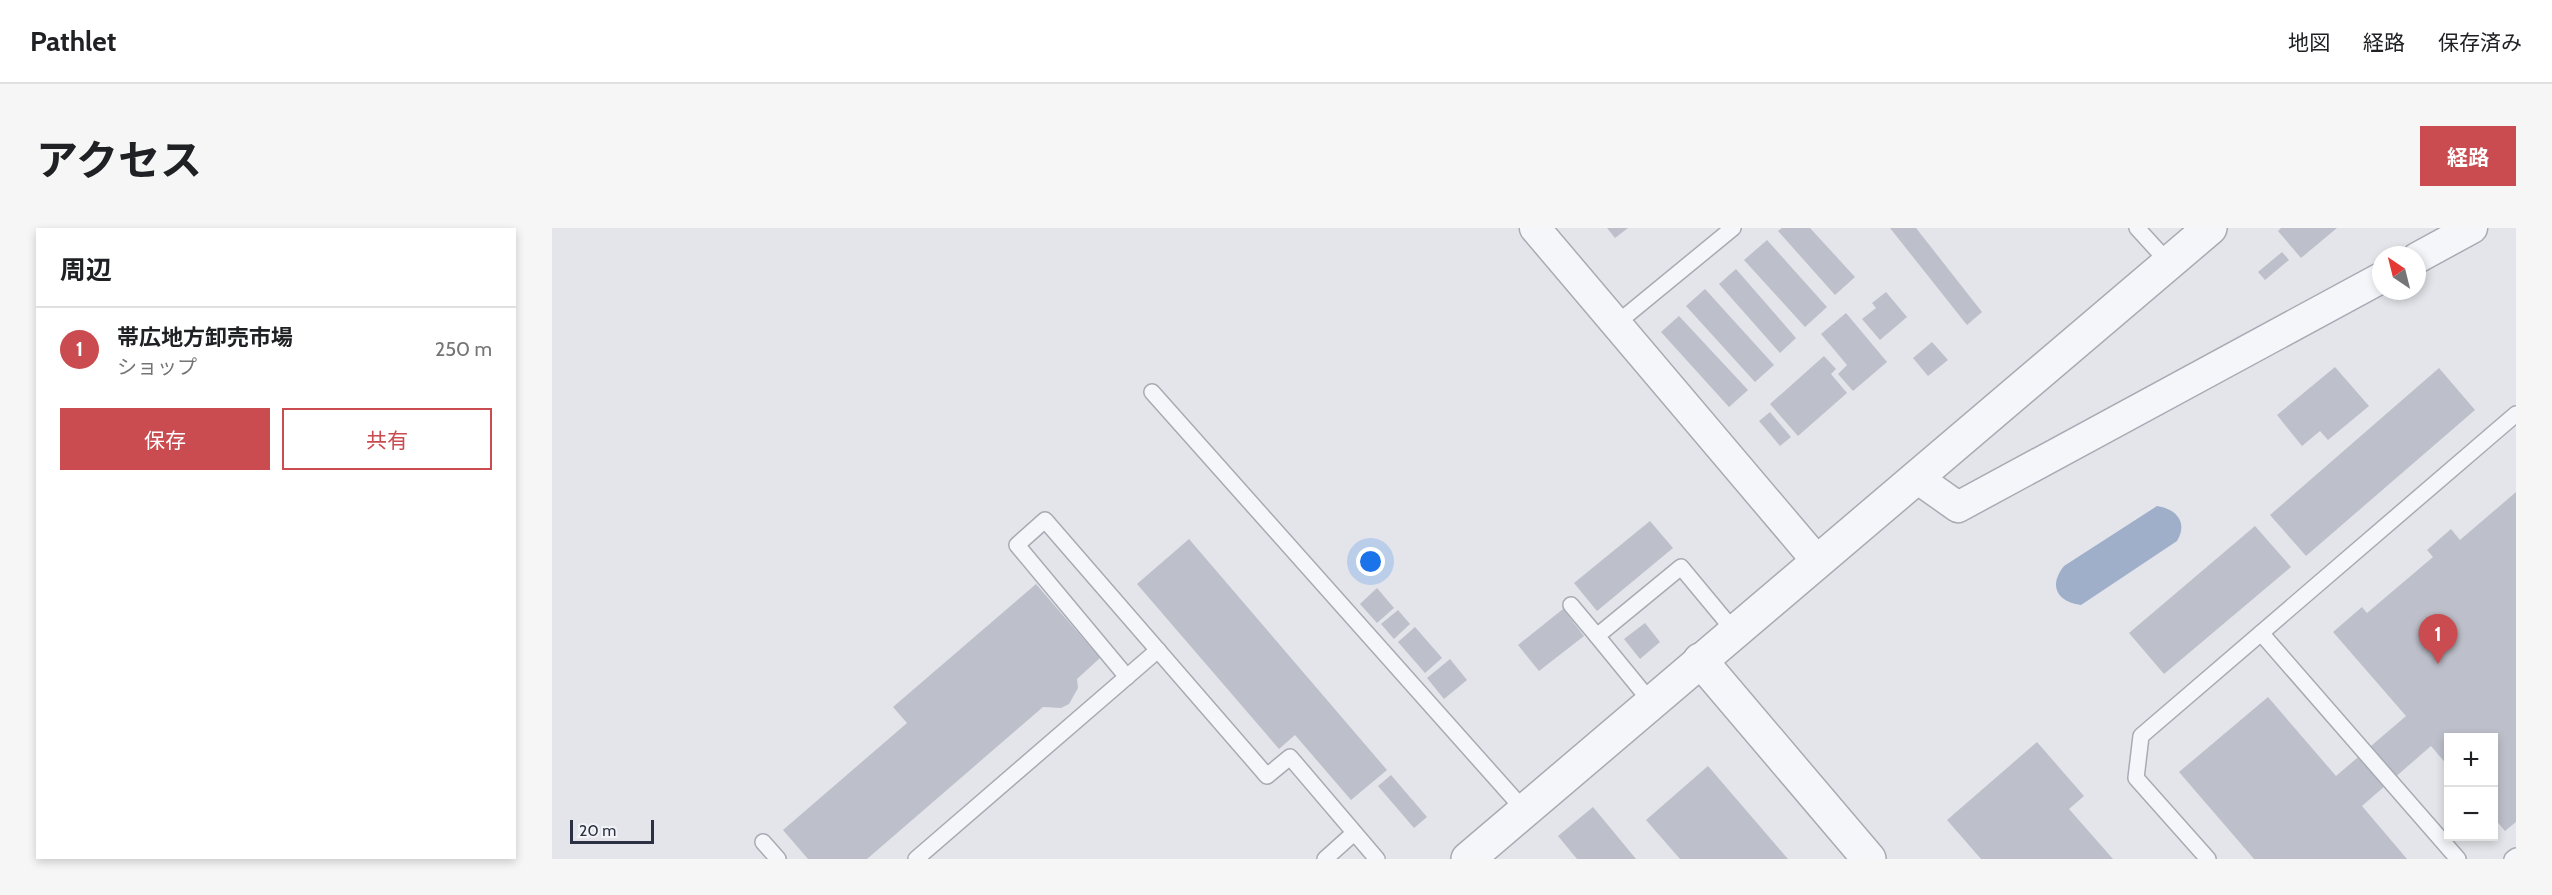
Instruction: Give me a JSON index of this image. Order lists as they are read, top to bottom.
{
  "scale_bar": "20 m",
  "north": "top left",
  "page": {
    "header": "Pathlet",
    "nav": ["地図", "経路", "保存済み"],
    "title": "アクセス",
    "buttons": [
      "経路",
      ["保存", "共有"]
    ],
    "heading": "周辺",
    "list": [
      {
        "mark": "1",
        "name": "帯広地方卸売市場",
        "note": "ショップ",
        "value": "250 m"
      }
    ],
    "pins": "1",
    "map_buttons": ["+", "−"],
    "scale": "20 m"
  }
}
